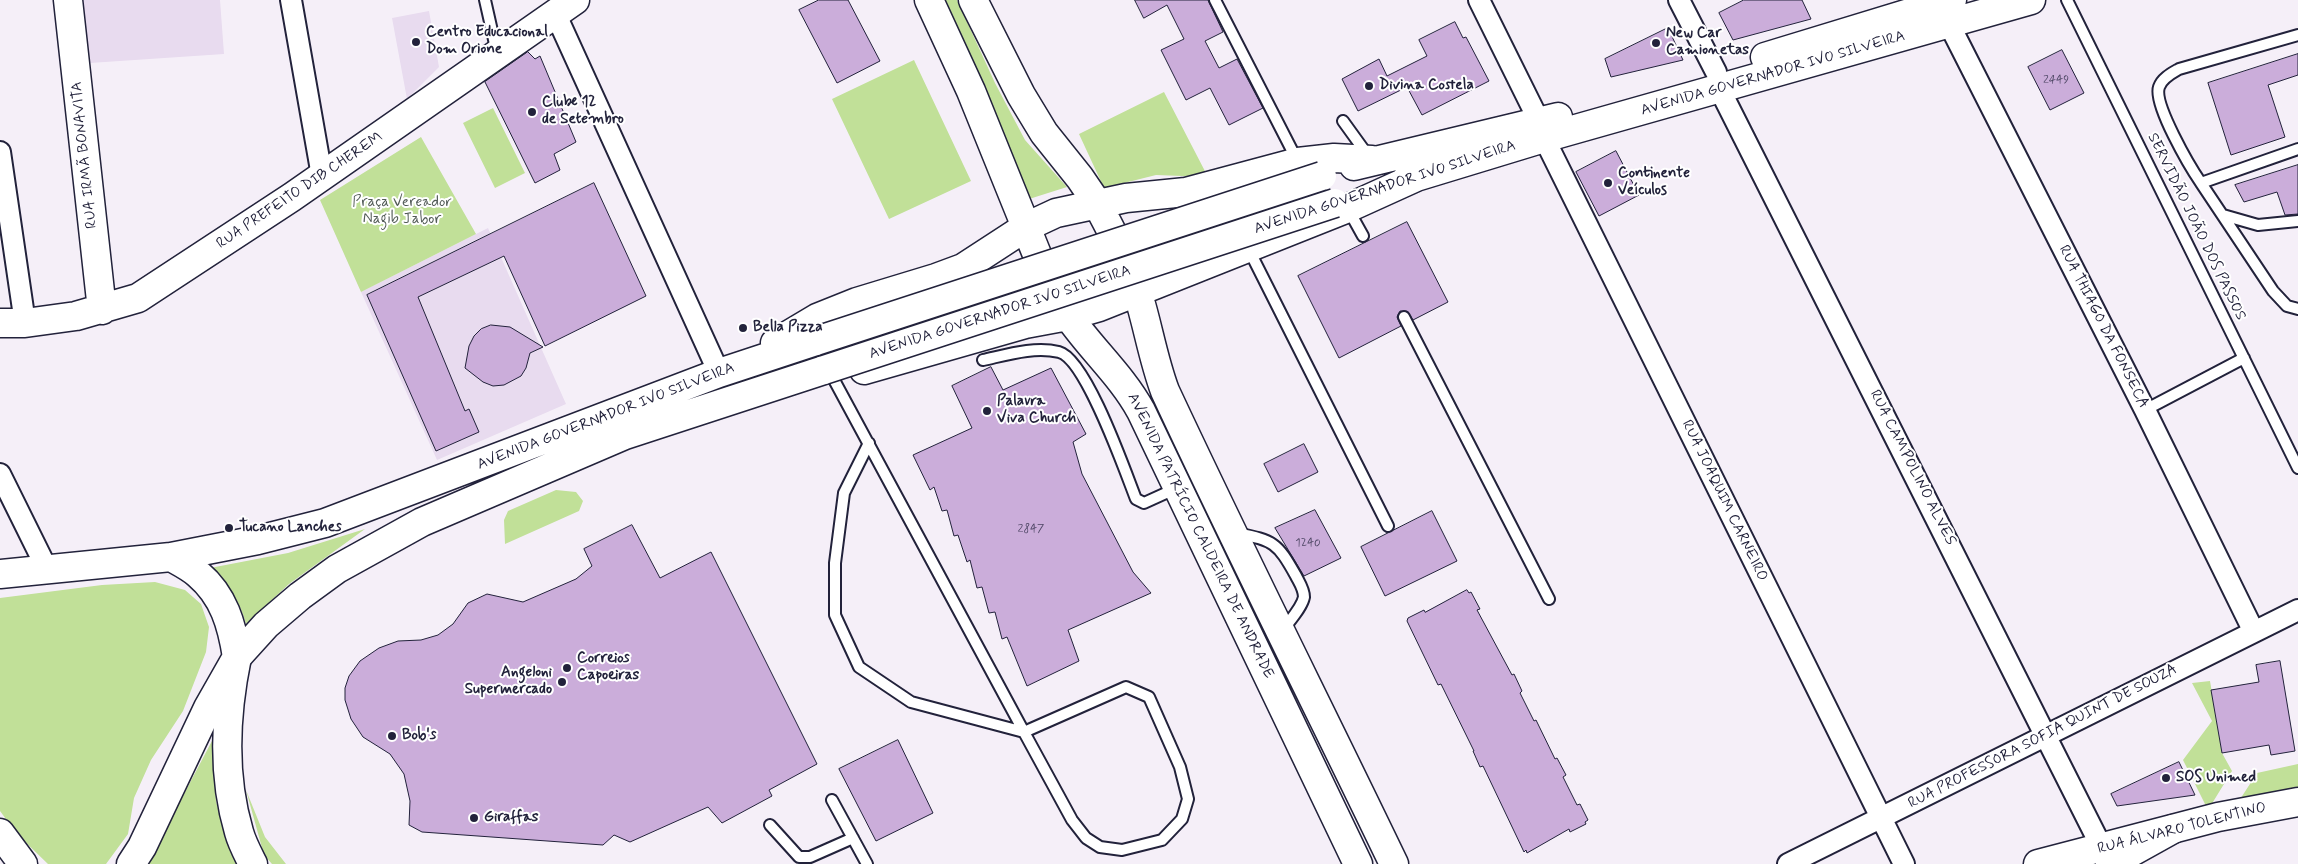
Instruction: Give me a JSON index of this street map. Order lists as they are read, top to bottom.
{
  "streets": {
    "main road": [
      "AVENIDA GOVERNADOR IVO SILVEIRA",
      "RUA IRMÃ BONAVITA",
      "RUA PREFEITO DIB CHEREM",
      "AVENIDA PATRÍCIO CALDEIRA DE ANDRADE",
      "RUA ÁLVARO TOLENTINO"
    ],
    "street": [
      "RUA THIAGO DA FONSECA",
      "RUA CAMPOLINO ALVES",
      "RUA JOAQUIM CARNEIRO",
      "RUA PROFESSORA SOFIA QUINT DE SOUZA"
    ],
    "lane": ["SERVIDÃO JOÃO DOS PASSOS"]
  },
  "crossings": [
    ["AVENIDA GOVERNADOR IVO SILVEIRA", "RUA THIAGO DA FONSECA"],
    ["AVENIDA GOVERNADOR IVO SILVEIRA", "RUA CAMPOLINO ALVES"],
    ["AVENIDA GOVERNADOR IVO SILVEIRA", "RUA JOAQUIM CARNEIRO"],
    ["RUA IRMÃ BONAVITA", "RUA PREFEITO DIB CHEREM"],
    ["RUA THIAGO DA FONSECA", "RUA PROFESSORA SOFIA QUINT DE SOUZA"],
    ["RUA CAMPOLINO ALVES", "RUA PROFESSORA SOFIA QUINT DE SOUZA"],
    ["RUA CAMPOLINO ALVES", "RUA ÁLVARO TOLENTINO"],
    ["RUA JOAQUIM CARNEIRO", "RUA PROFESSORA SOFIA QUINT DE SOUZA"]
  ],
  "parks": ["Praça Vereador Nagib Jabor"],
  "places": [
    "Centro Educacional Dom Orione",
    "New Car Camionetas",
    "Divina Costela",
    "Clube 12 de Setembro",
    "Continente Veículos",
    "Bella Pizza",
    "Palavra Viva Church",
    "Tucano Lanches",
    "Correios Capoeiras",
    "Angeloni Supermercado",
    "Bob's",
    "SOS Unimed",
    "Giraffas"
  ],
  "house_numbers": ["2449", "2847", "1240"]
}
